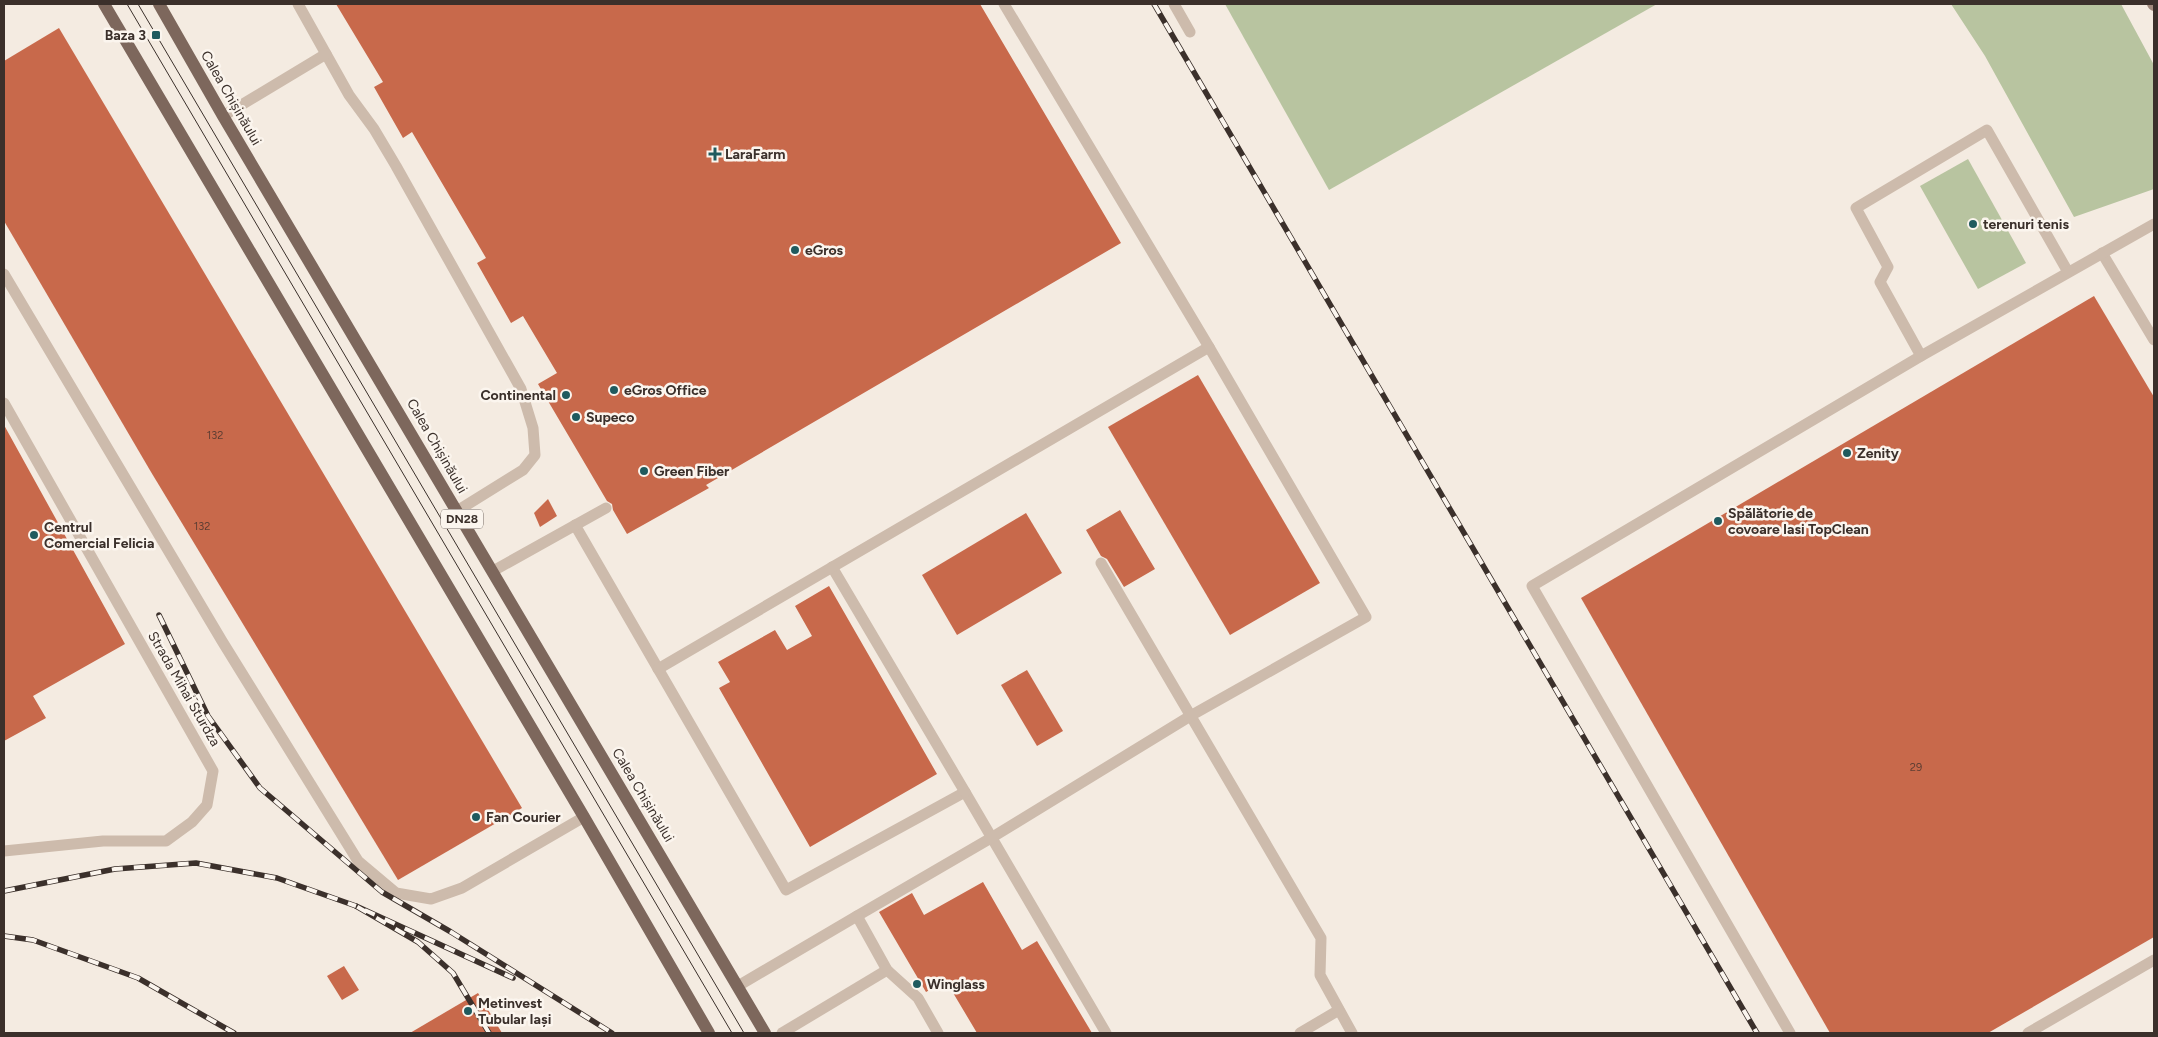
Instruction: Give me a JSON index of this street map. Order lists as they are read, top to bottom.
{
  "streets": {
    "main road": ["Calea Chișinăului", "DN28"],
    "lane": ["Strada Mihai Sturdza"]
  },
  "places": {
    "transit": ["Baza 3"],
    "health": ["LaraFarm"],
    "other": [
      "terenuri tenis",
      "eGros",
      "eGros Office",
      "Continental",
      "Supeco",
      "Zenity",
      "Green Fiber",
      "Spălătorie de covoare Iasi TopClean",
      "Centrul Comercial Felicia",
      "Fan Courier",
      "Winglass",
      "Metinvest Tubular Iași"
    ]
  },
  "house_numbers": ["132", "132", "29"]
}
